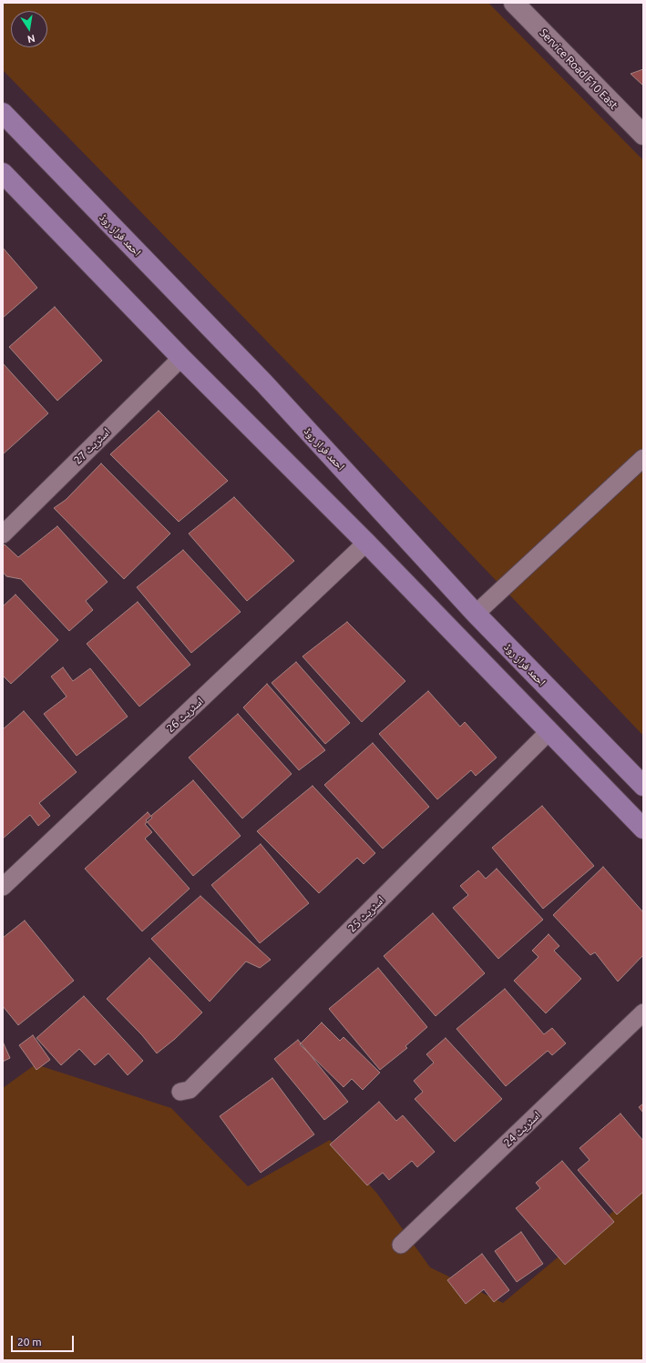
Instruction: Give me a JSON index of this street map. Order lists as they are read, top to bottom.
{
  "streets": {
    "main road": ["احمد فراز روڈ"],
    "street": [
      "Service Road F10 East",
      "اسٹریٹ 27",
      "اسٹریٹ 26",
      "اسٹریٹ 25",
      "اسٹریٹ 24"
    ]
  },
  "scale_bar": "20 m",
  "north": "bottom"
}
